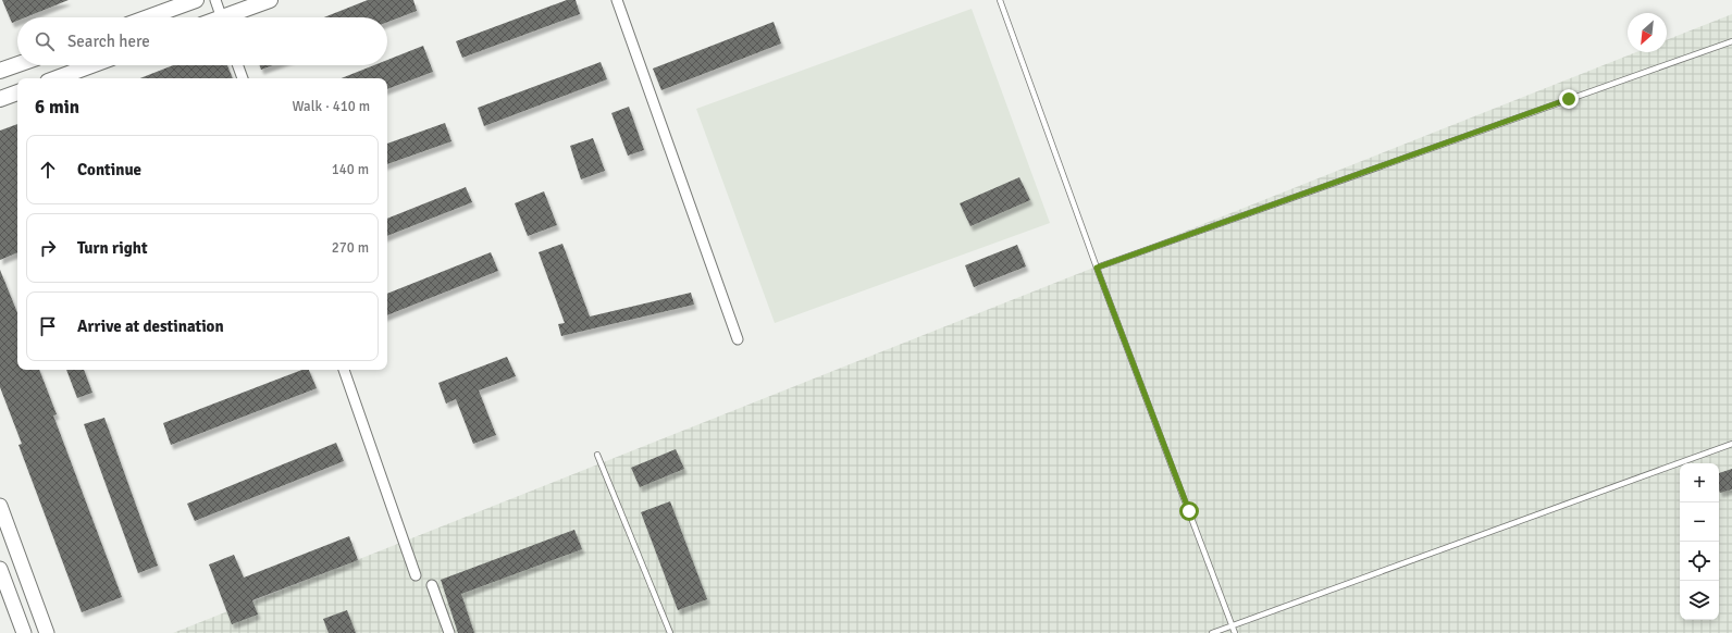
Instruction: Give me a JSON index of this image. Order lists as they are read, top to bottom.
{
  "north": "bottom left",
  "page": {
    "search": "Search here",
    "heading": ["6 min", "Walk · 410 m"],
    "list": [
      ["Continue", "140 m"],
      ["Turn right", "270 m"],
      "Arrive at destination"
    ],
    "map_buttons": ["+", "−"]
  }
}
